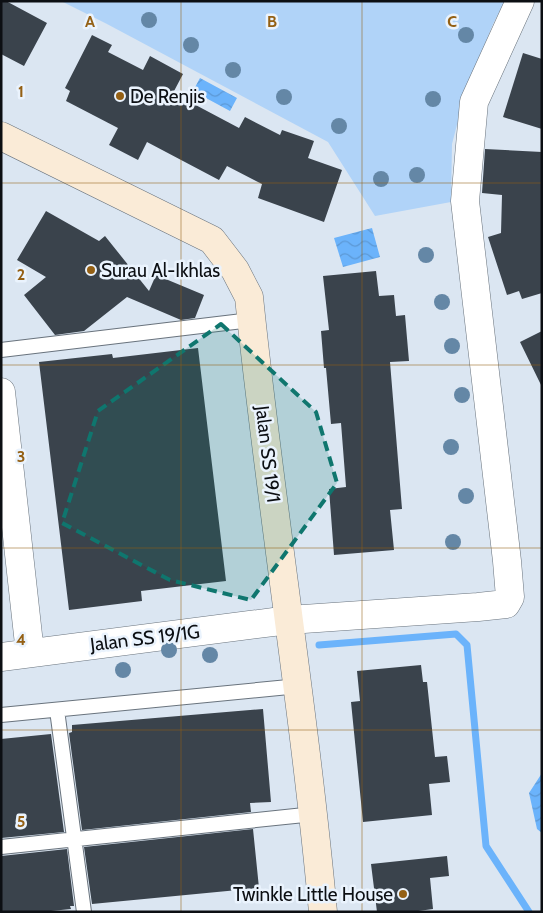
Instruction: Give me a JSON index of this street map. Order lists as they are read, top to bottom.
{
  "streets": {
    "street": ["Jalan SS 19/1", "Jalan SS 19/1G"]
  },
  "crossings": [
    ["Jalan SS 19/1", "Jalan SS 19/1G"]
  ],
  "places": ["De Renjis", "Surau Al-Ikhlas", "Twinkle Little House"],
  "grid": {
    "columns": ["A", "B", "C"],
    "rows": [
      "1",
      "2",
      "3",
      "4",
      "5"
    ]
  }
}
